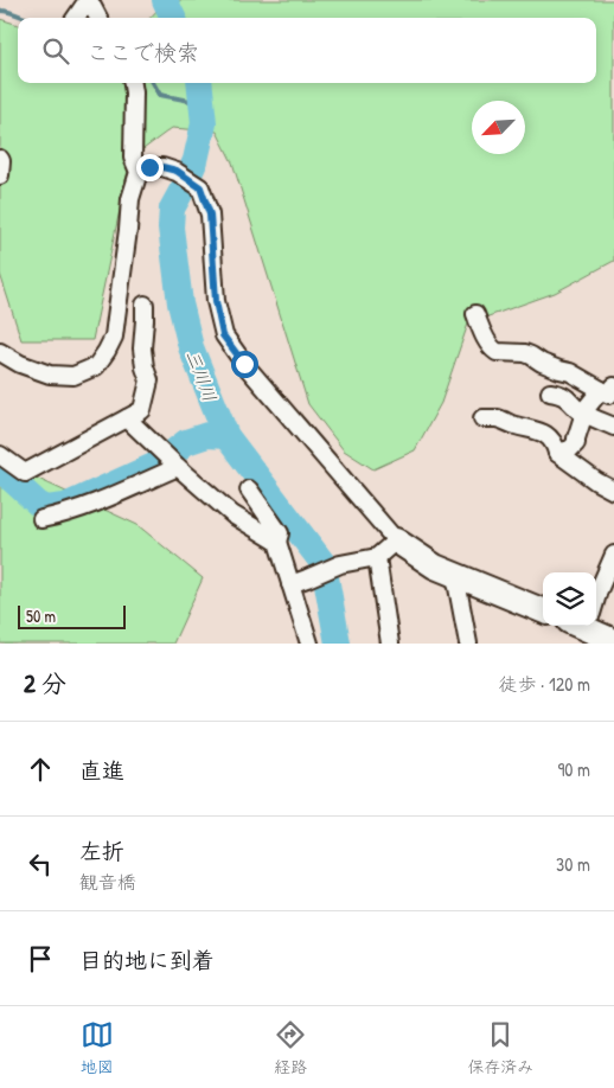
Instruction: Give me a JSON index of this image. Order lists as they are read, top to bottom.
{
  "water": ["三川川"],
  "scale_bar": "50 m",
  "north": "bottom left",
  "page": {
    "search": "ここで検索",
    "scale": "50 m",
    "heading": ["2 分", "徒歩 · 120 m"],
    "list": [
      ["直進", "90 m"],
      ["左折", "観音橋", "30 m"],
      "目的地に到着"
    ],
    "nav": ["地図", "経路", "保存済み"]
  }
}
